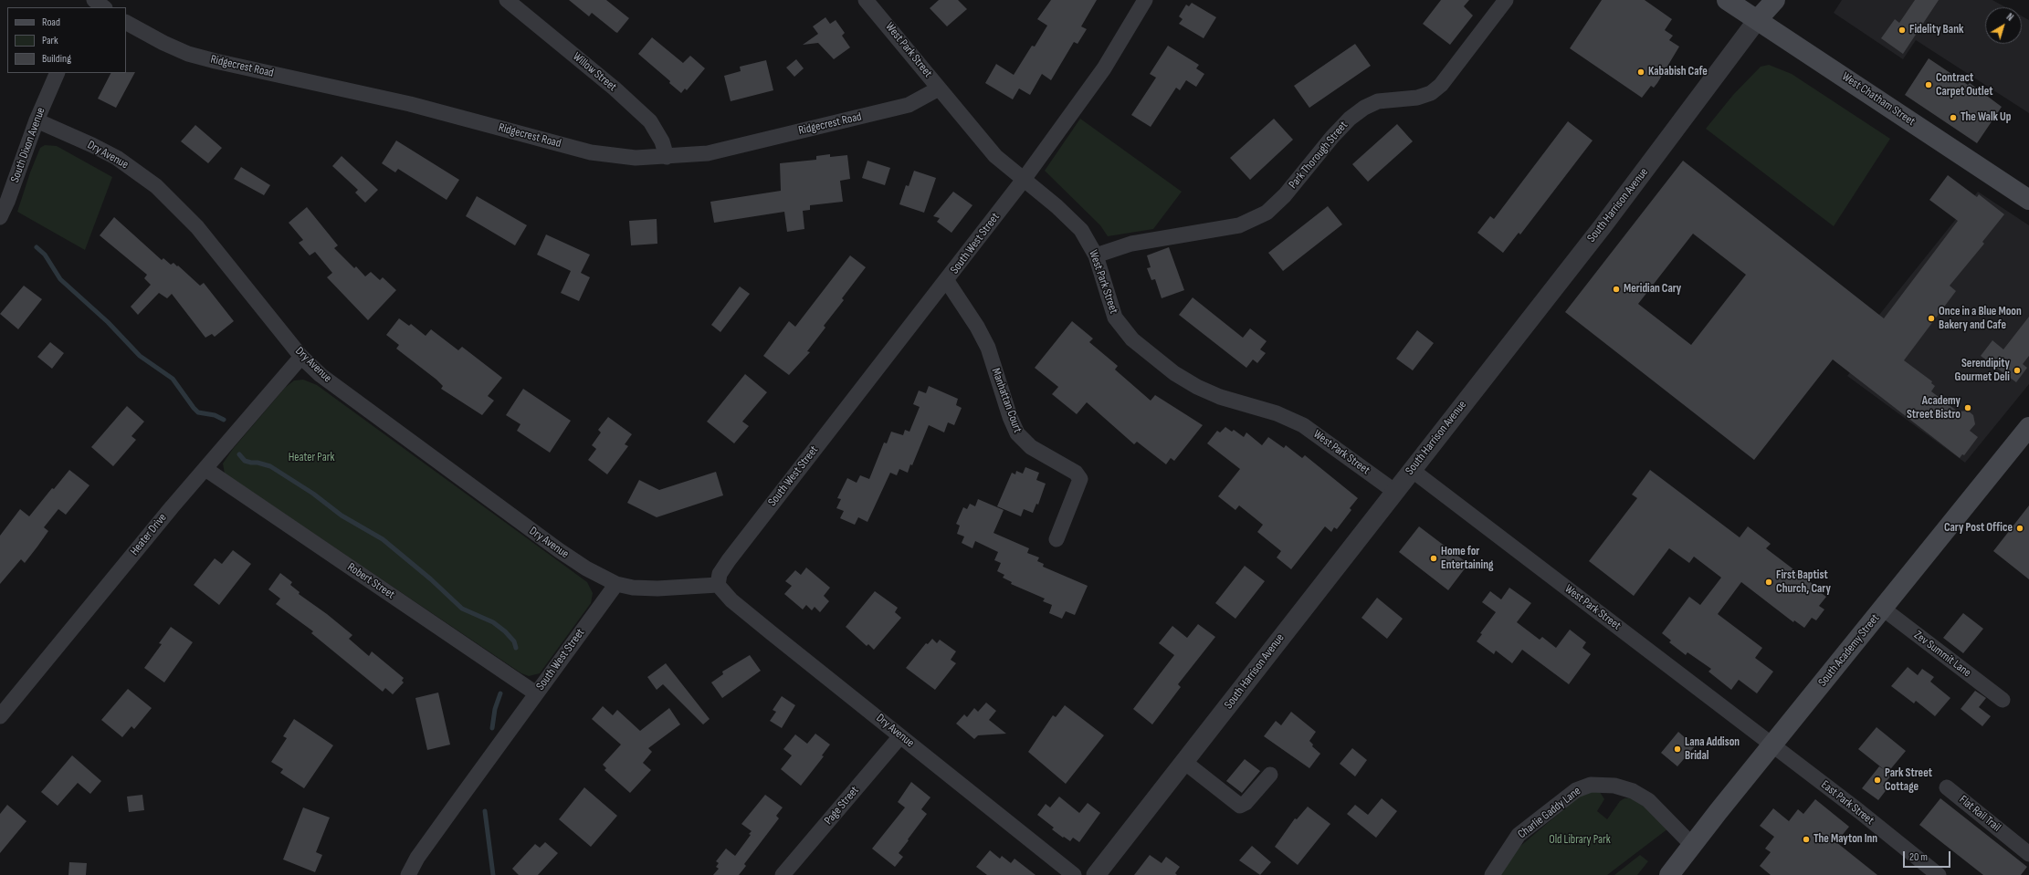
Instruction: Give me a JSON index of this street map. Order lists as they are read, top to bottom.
{
  "streets": {
    "main road": ["West Chatham Street", "South Harrison Avenue", "South Academy Street"],
    "street": [
      "West Park Street",
      "Ridgecrest Road",
      "Willow Street",
      "South Dixon Avenue",
      "Dry Avenue",
      "Park Thorough Street",
      "South West Street",
      "Manhattan Court",
      "Heater Drive",
      "Robert Street",
      "Zev Summit Lane",
      "East Park Street",
      "Page Street",
      "Charlie Gaddy Lane",
      "Flat Rail Trail"
    ]
  },
  "crossings": [
    ["West Park Street", "Ridgecrest Road"],
    ["West Park Street", "Park Thorough Street"],
    ["West Park Street", "South Harrison Avenue"],
    ["West Park Street", "South West Street"],
    ["West Park Street", "South Academy Street"],
    ["West Park Street", "East Park Street"],
    ["Ridgecrest Road", "Willow Street"],
    ["West Chatham Street", "South Harrison Avenue"],
    ["South Dixon Avenue", "Dry Avenue"],
    ["Dry Avenue", "South West Street"],
    ["Dry Avenue", "Heater Drive"],
    ["Dry Avenue", "Page Street"],
    ["South West Street", "Manhattan Court"],
    ["South West Street", "Robert Street"],
    ["Heater Drive", "Robert Street"],
    ["South Academy Street", "Zev Summit Lane"],
    ["South Academy Street", "East Park Street"],
    ["South Academy Street", "Charlie Gaddy Lane"]
  ],
  "parks": ["Heater Park", "Old Library Park"],
  "places": [
    "Fidelity Bank",
    "Kababish Cafe",
    "Contract Carpet Outlet",
    "The Walk Up",
    "Meridian Cary",
    "Once in a Blue Moon Bakery and Cafe",
    "Serendipity Gourmet Deli",
    "Academy Street Bistro",
    "Cary Post Office",
    "Home for Entertaining",
    "First Baptist Church, Cary",
    "Lana Addison Bridal",
    "Park Street Cottage",
    "The Mayton Inn"
  ],
  "legend": ["Road", "Park", "Building"],
  "scale_bar": "20 m",
  "north": "top right"
}
